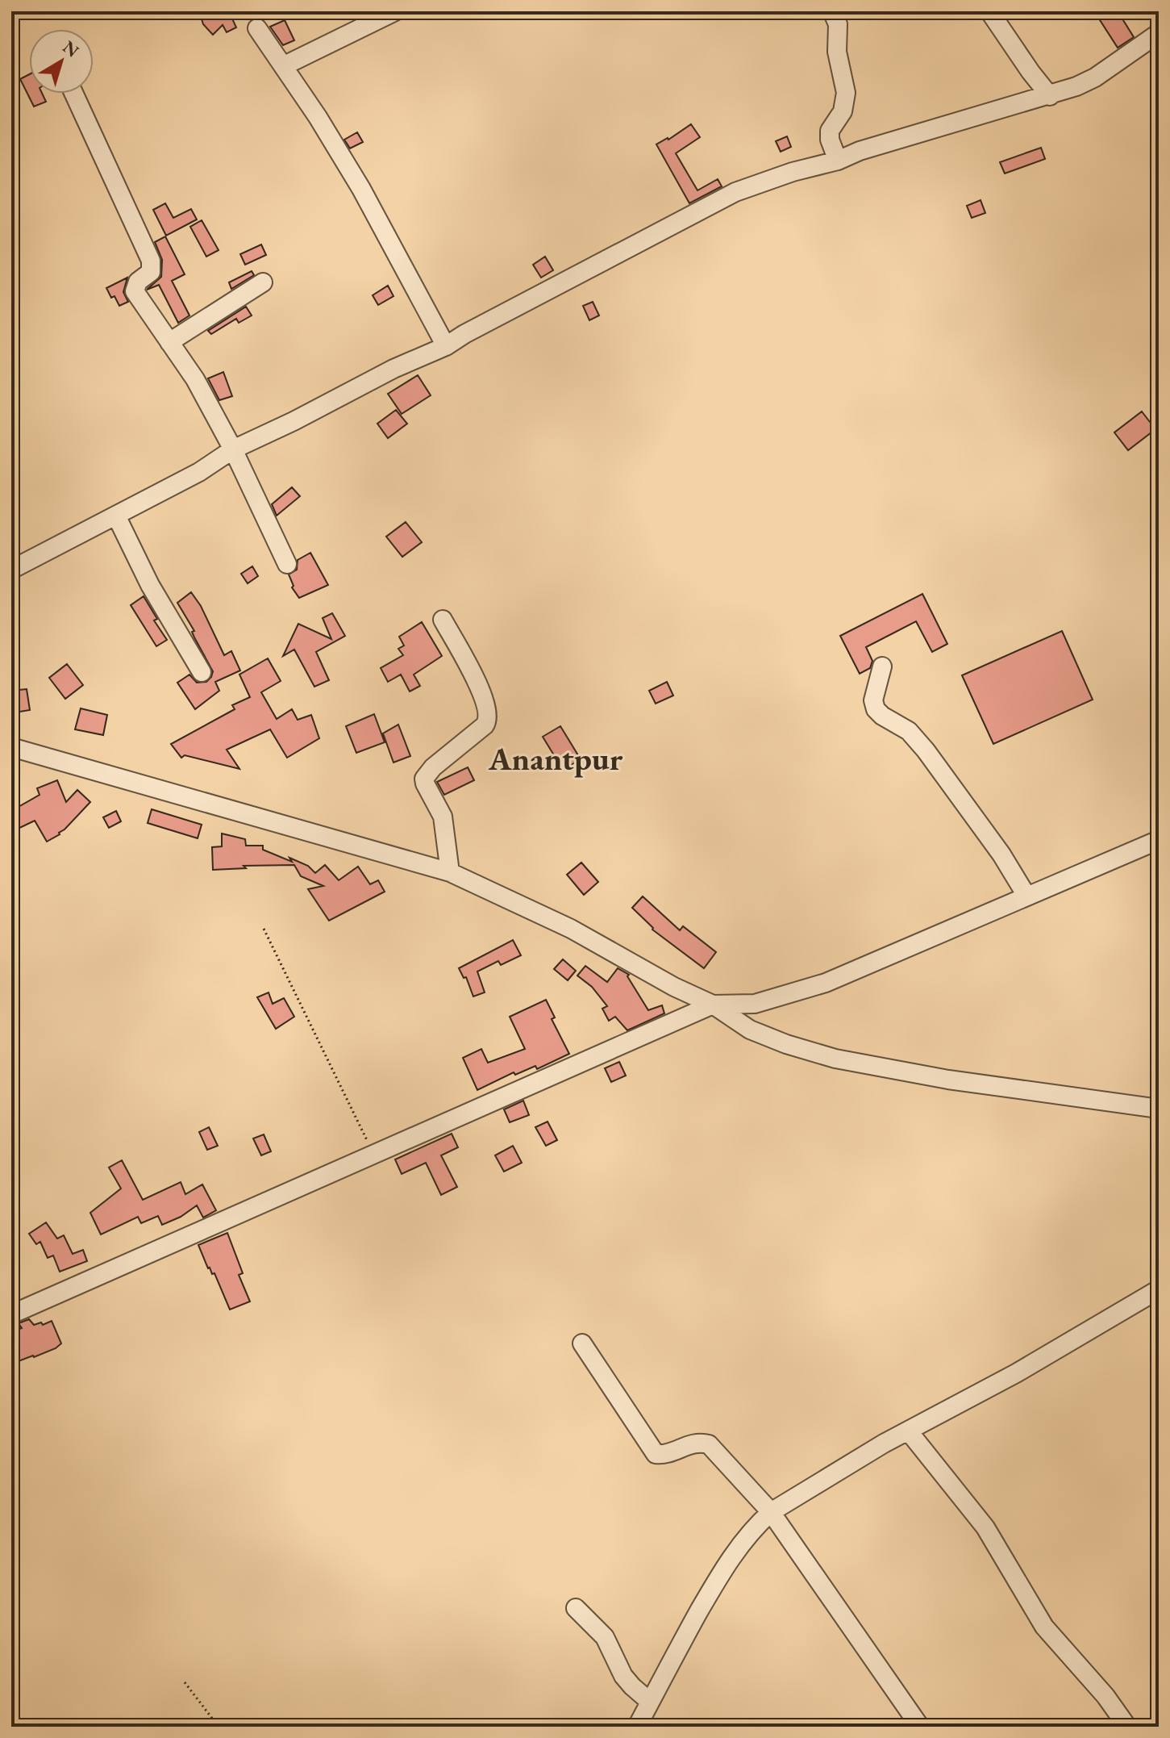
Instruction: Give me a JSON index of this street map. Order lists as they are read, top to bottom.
{
  "districts": ["Anantpur"],
  "north": "top right"
}
